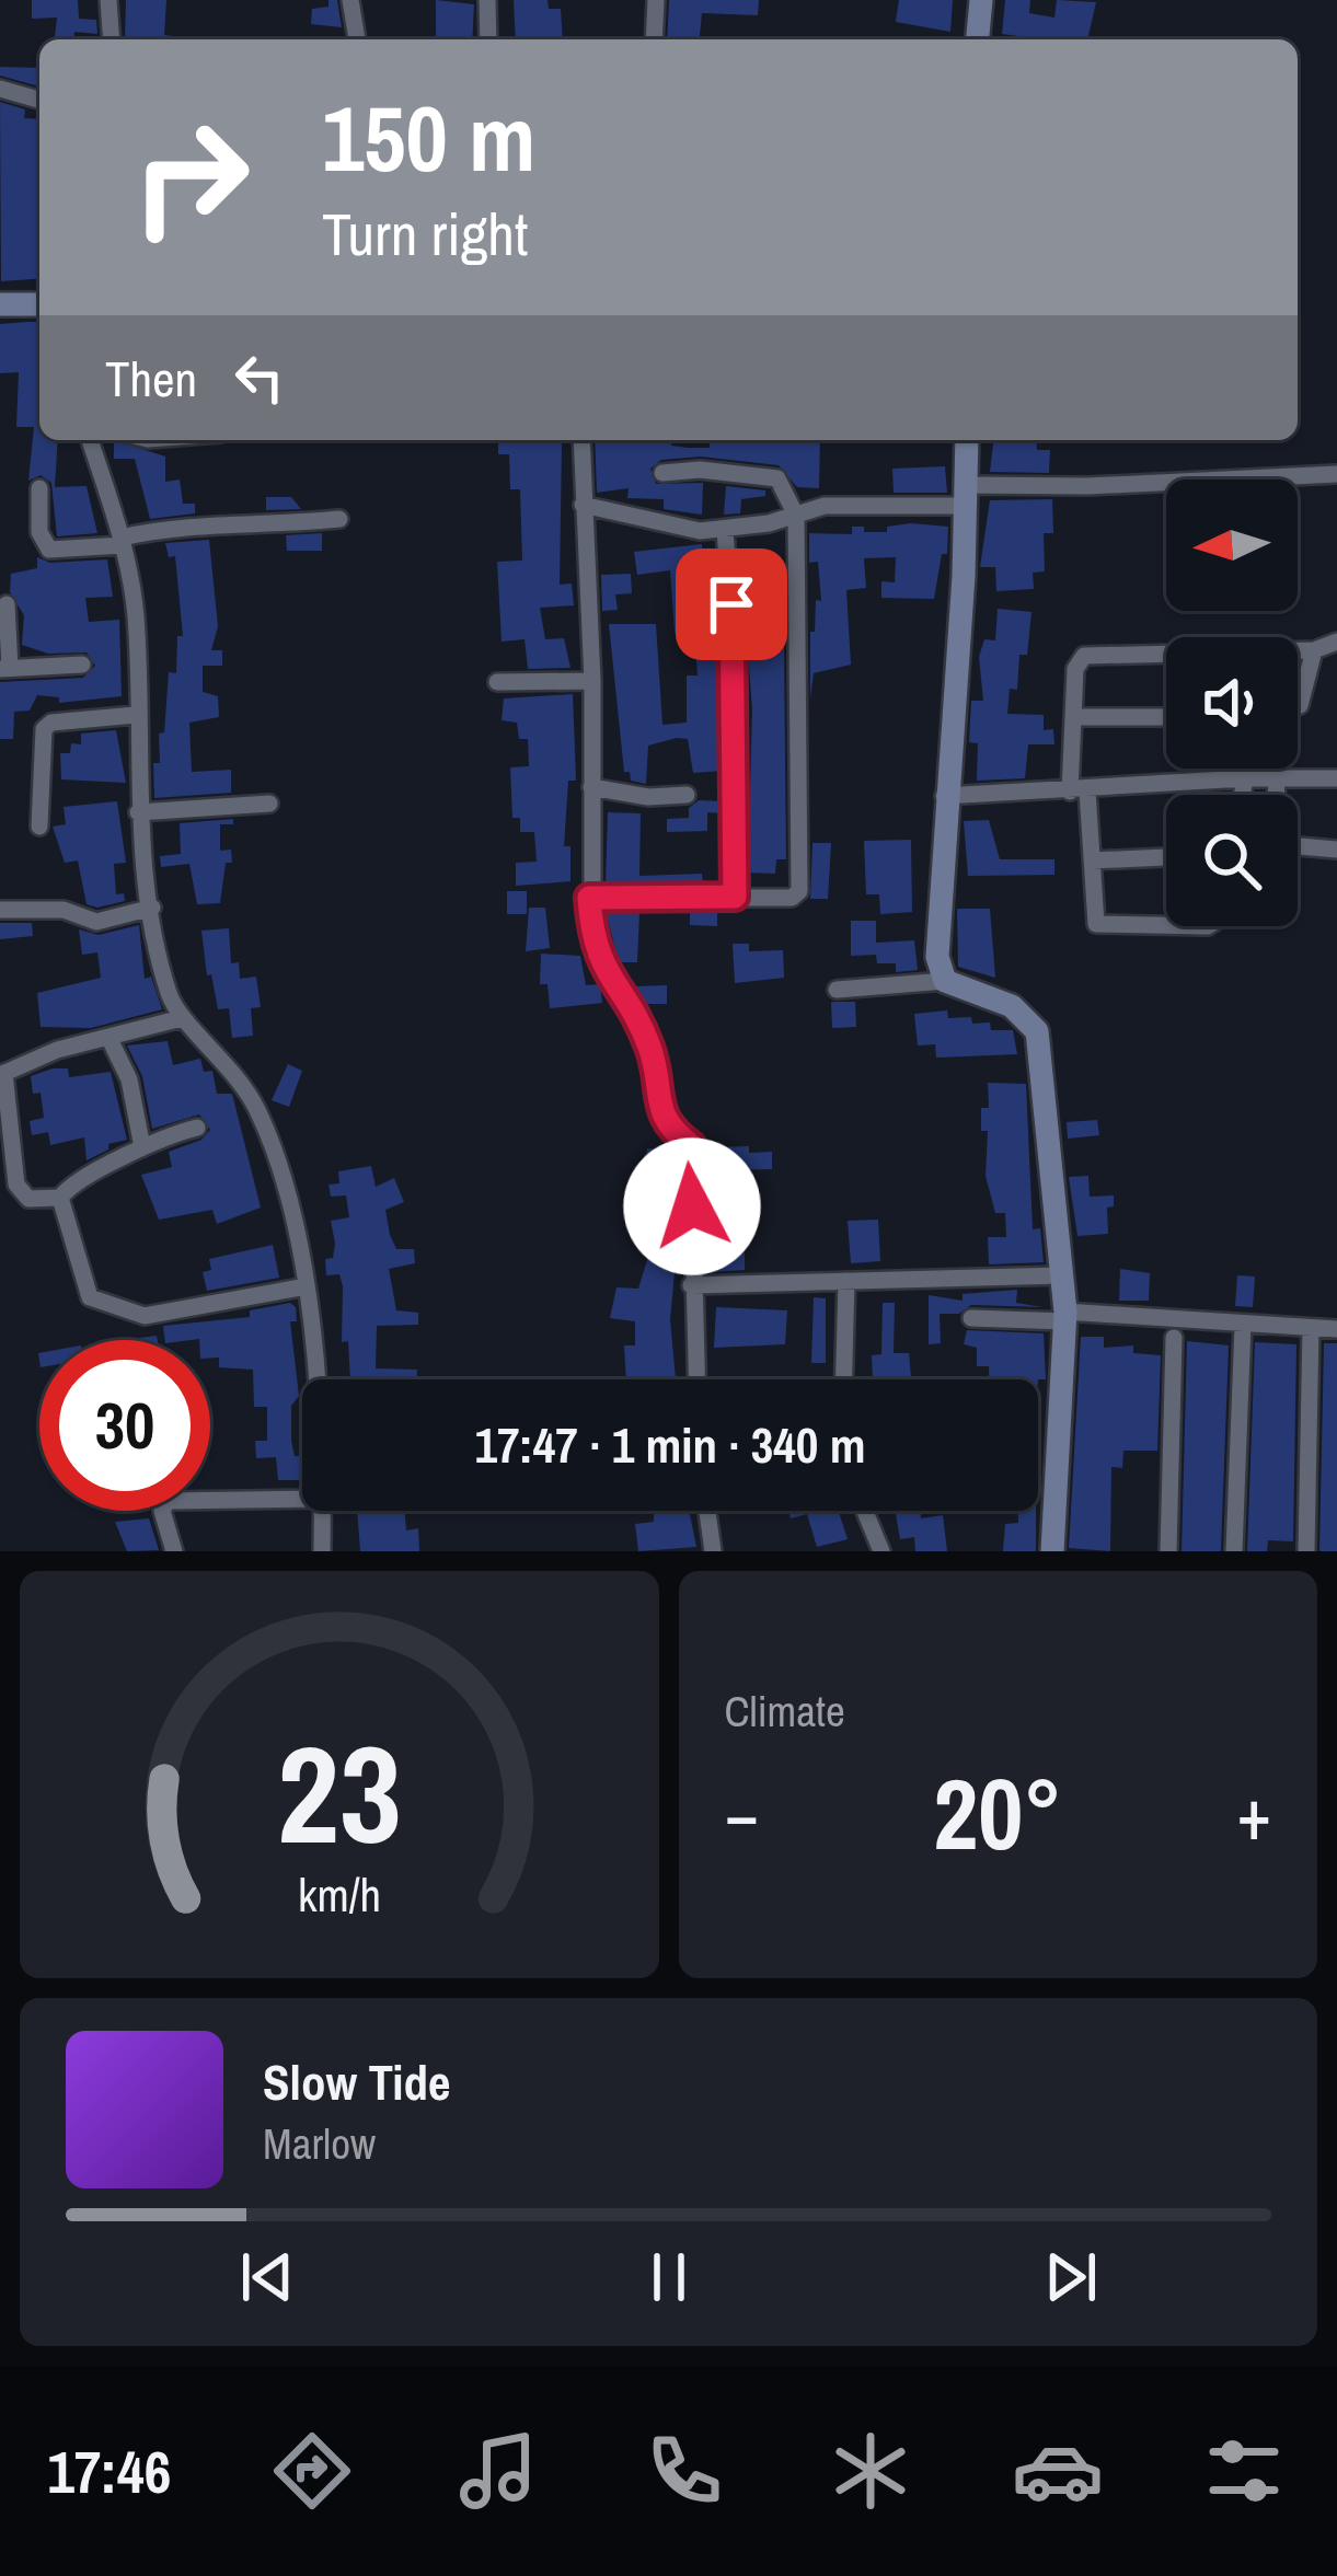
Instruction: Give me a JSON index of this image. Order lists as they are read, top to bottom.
{
  "north": "left",
  "page": {
    "turn": ["150 m", "Turn right"],
    "then": "Then",
    "limit": "30",
    "trip": "17:47 · 1 min · 340 m",
    "tile": "Climate",
    "heat": ["−", "20°", "+"],
    "song": ["Slow Tide", "Marlow"],
    "tabs": "17:46",
    "gauge": ["23", "km/h"]
  }
}
